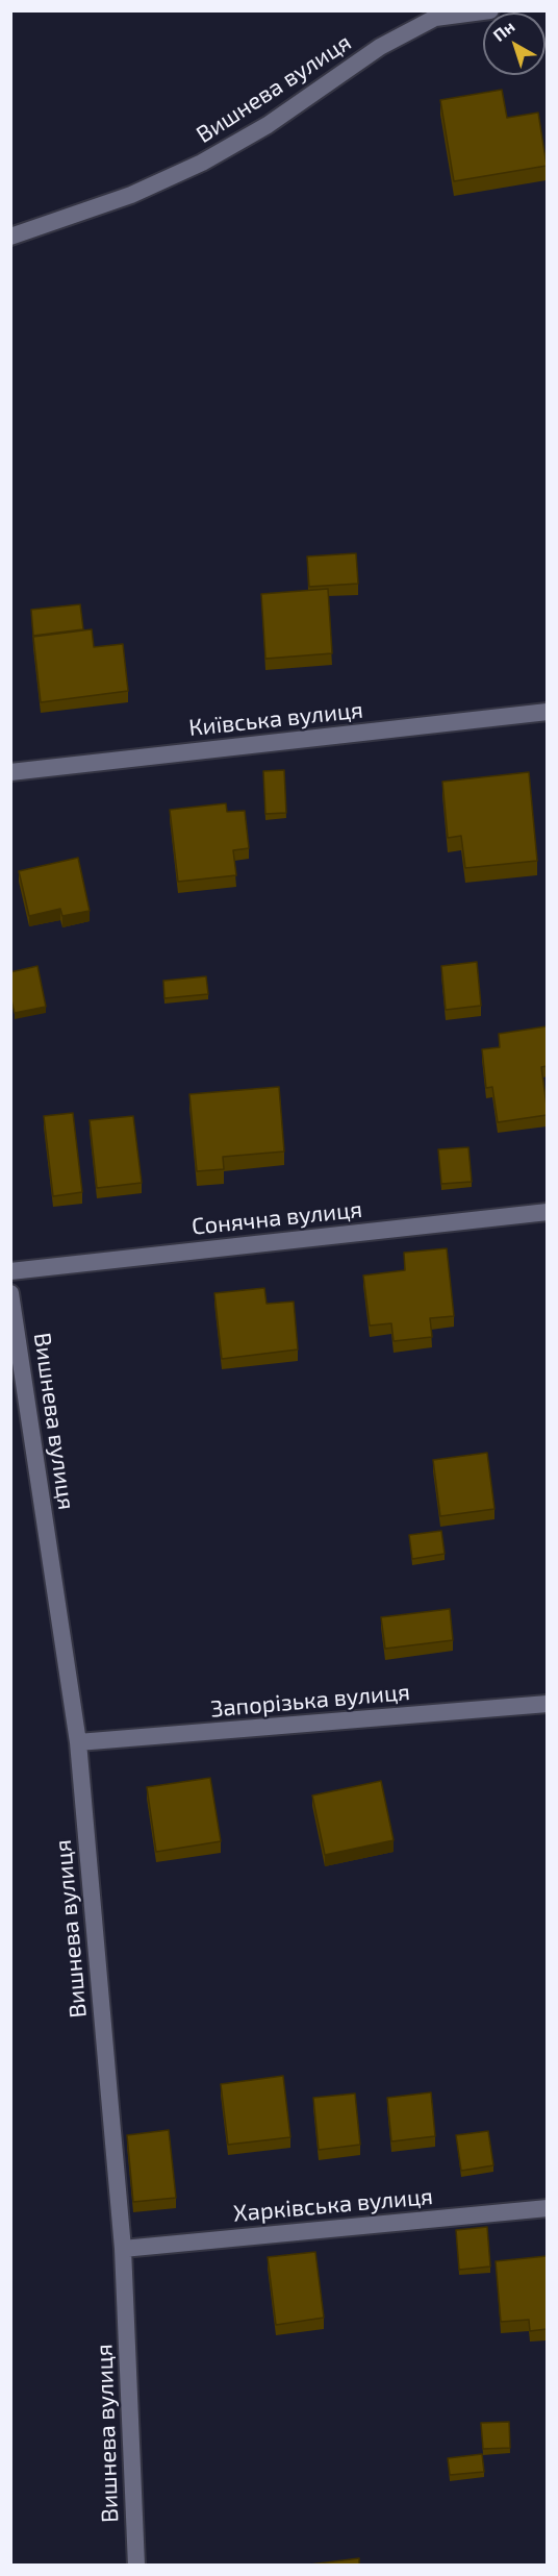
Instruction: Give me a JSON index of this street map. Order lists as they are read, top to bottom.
{
  "streets": {
    "street": [
      "Вишнева вулиця",
      "Київська вулиця",
      "Сонячна вулиця",
      "Запорізька вулиця",
      "Харківська вулиця"
    ]
  },
  "crossings": [
    ["Вишнева вулиця", "Запорізька вулиця"],
    ["Вишнева вулиця", "Харківська вулиця"]
  ],
  "north": "top left"
}
